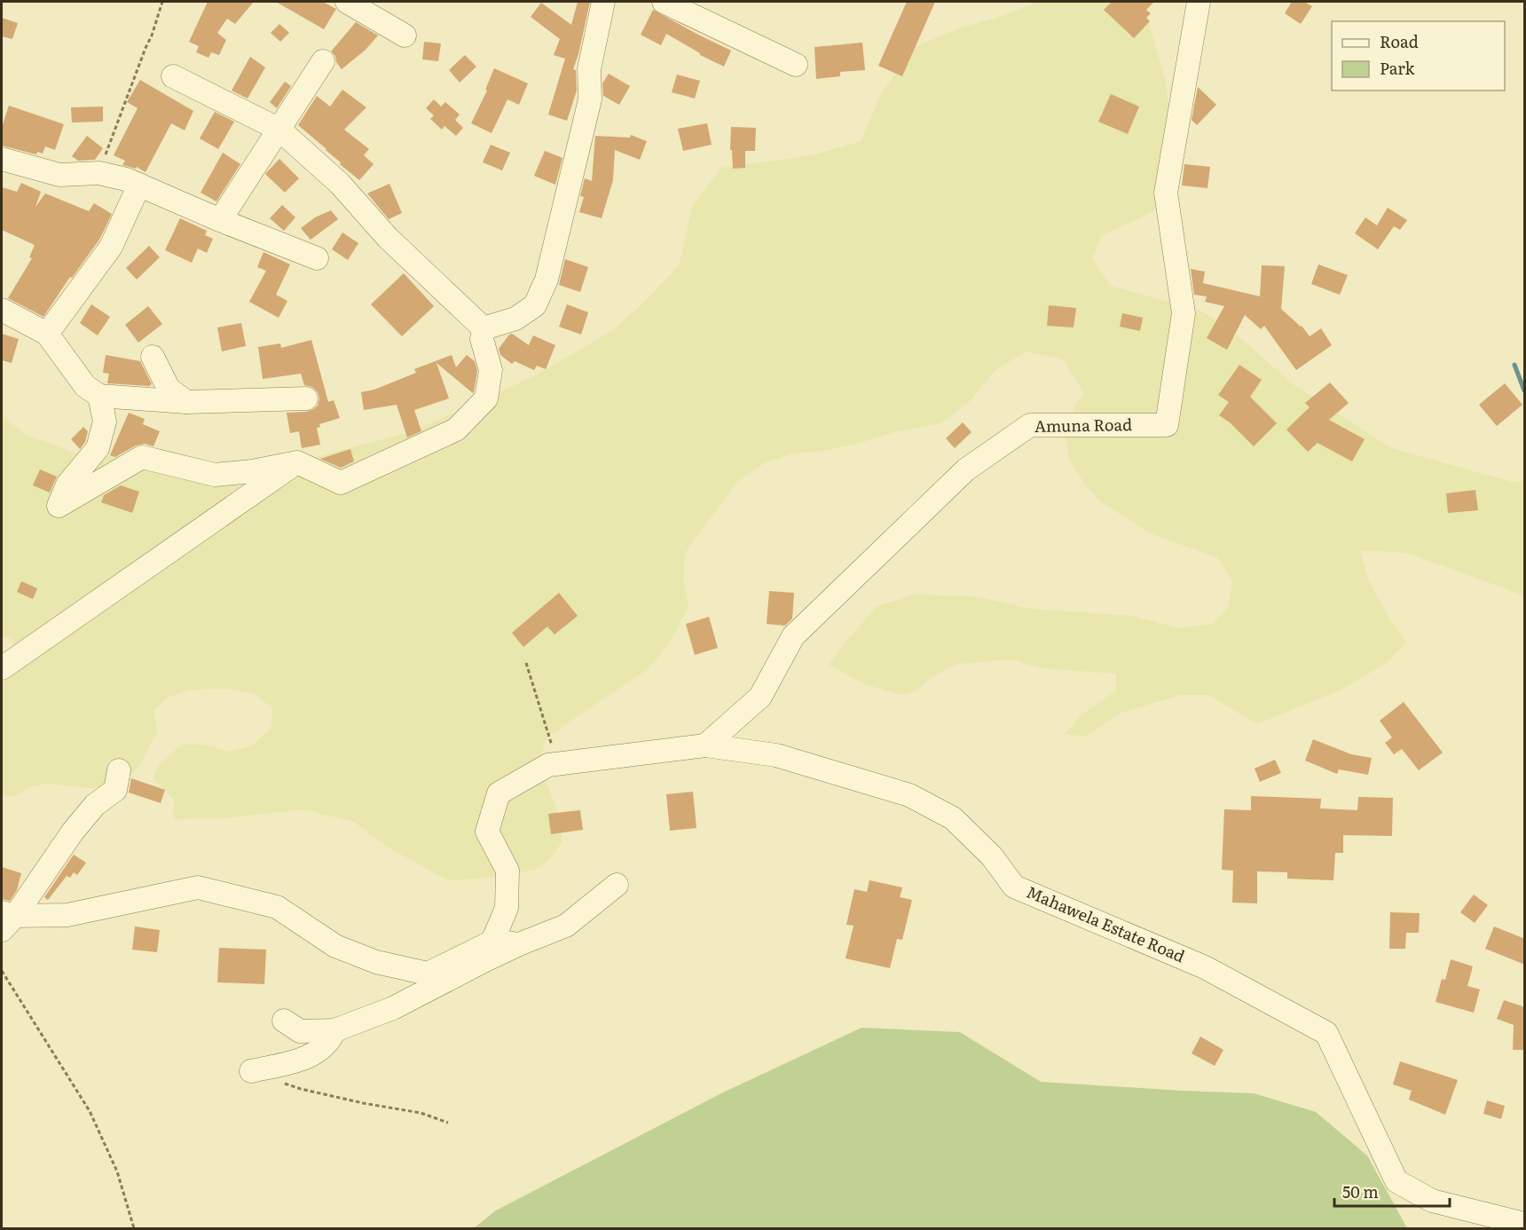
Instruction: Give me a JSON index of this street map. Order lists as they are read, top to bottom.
{
  "streets": {
    "street": ["Amuna Road", "Mahawela Estate Road"]
  },
  "crossings": [
    ["Amuna Road", "Mahawela Estate Road"]
  ],
  "legend": ["Road", "Park"],
  "scale_bar": "50 m"
}
